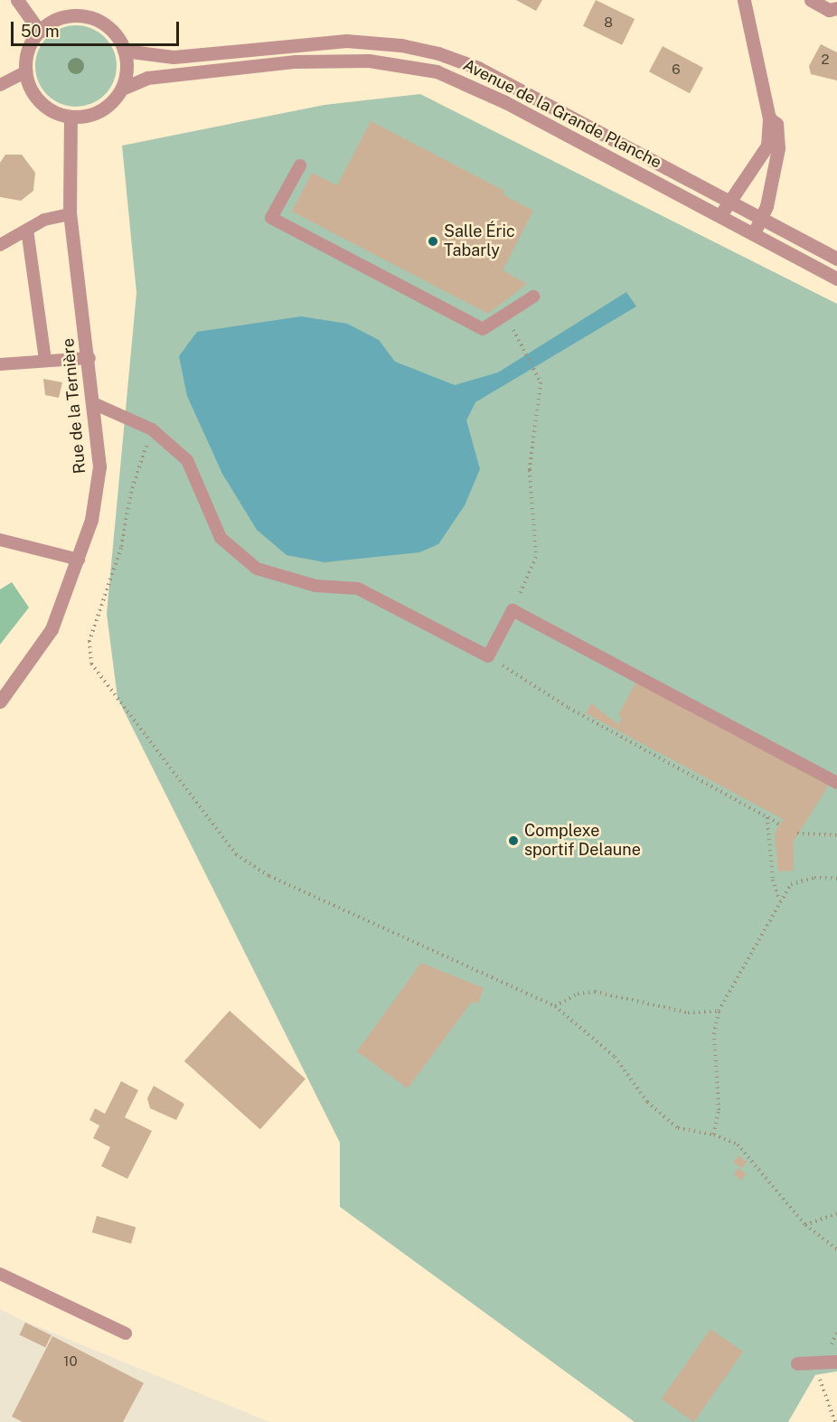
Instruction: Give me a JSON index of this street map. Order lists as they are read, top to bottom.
{
  "streets": {
    "street": ["Avenue de la Grande Planche", "Rue de la Ternière"]
  },
  "crossings": [
    ["Avenue de la Grande Planche", "Rue de la Ternière"]
  ],
  "places": ["Salle Éric Tabarly", "Complexe sportif Delaune"],
  "house_numbers": [
    "8",
    "2",
    "6",
    "10"
  ],
  "scale_bar": "50 m"
}
